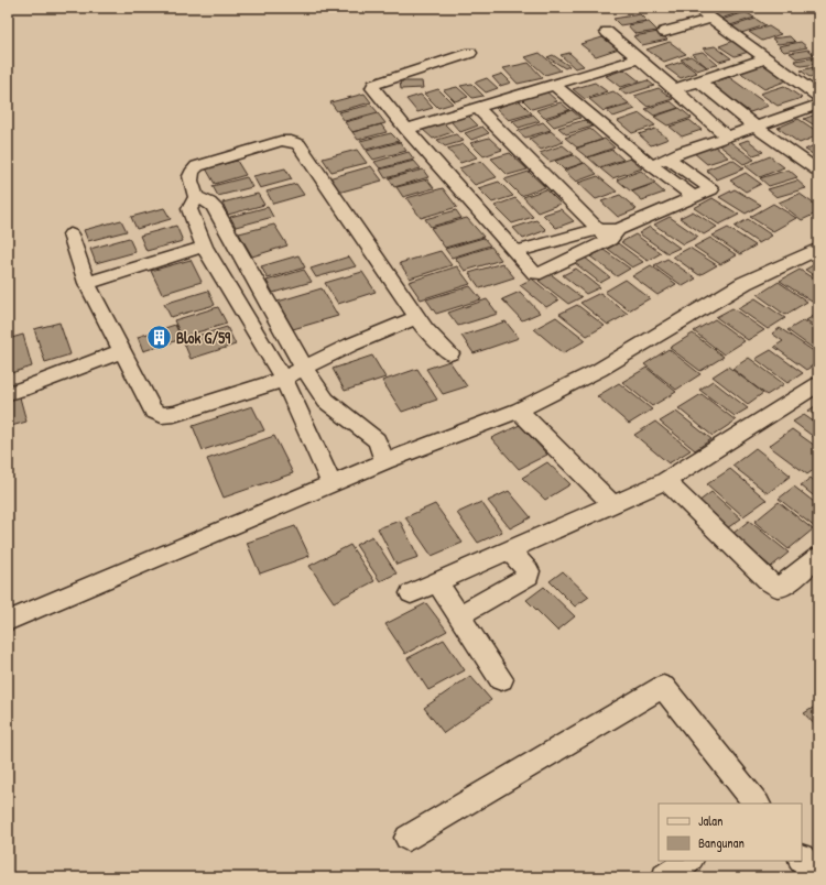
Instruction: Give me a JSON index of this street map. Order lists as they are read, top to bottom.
{
  "places": {
    "building": ["Blok G/59"]
  },
  "legend": ["Jalan", "Bangunan"]
}
